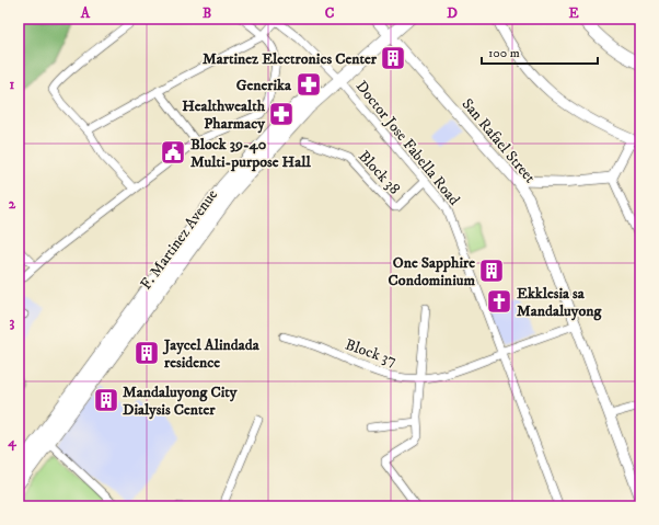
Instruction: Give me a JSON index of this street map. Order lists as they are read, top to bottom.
{
  "streets": {
    "main road": ["F. Martinez Avenue"],
    "street": [
      "San Rafael Street",
      "Doctor Jose Fabella Road",
      "Block 38",
      "Block 37"
    ]
  },
  "crossings": [
    ["San Rafael Street", "F. Martinez Avenue"],
    ["San Rafael Street", "Block 37"],
    ["Doctor Jose Fabella Road", "Block 38"],
    ["Doctor Jose Fabella Road", "F. Martinez Avenue"],
    ["Doctor Jose Fabella Road", "Block 37"]
  ],
  "places": {
    "building": [
      "Martinez Electronics Center",
      "One Sapphire Condominium",
      "Jaycel Alindada residence",
      "Mandaluyong City Dialysis Center"
    ],
    "pharmacy": ["Generika", "Healthwealth Pharmacy"],
    "public building": ["Block 39-40 Multi-purpose Hall"],
    "church": ["Ekklesia sa Mandaluyong"]
  },
  "scale_bar": "100 m",
  "grid": {
    "columns": [
      "A",
      "B",
      "C",
      "D",
      "E"
    ],
    "rows": [
      "1",
      "2",
      "3",
      "4"
    ]
  }
}
